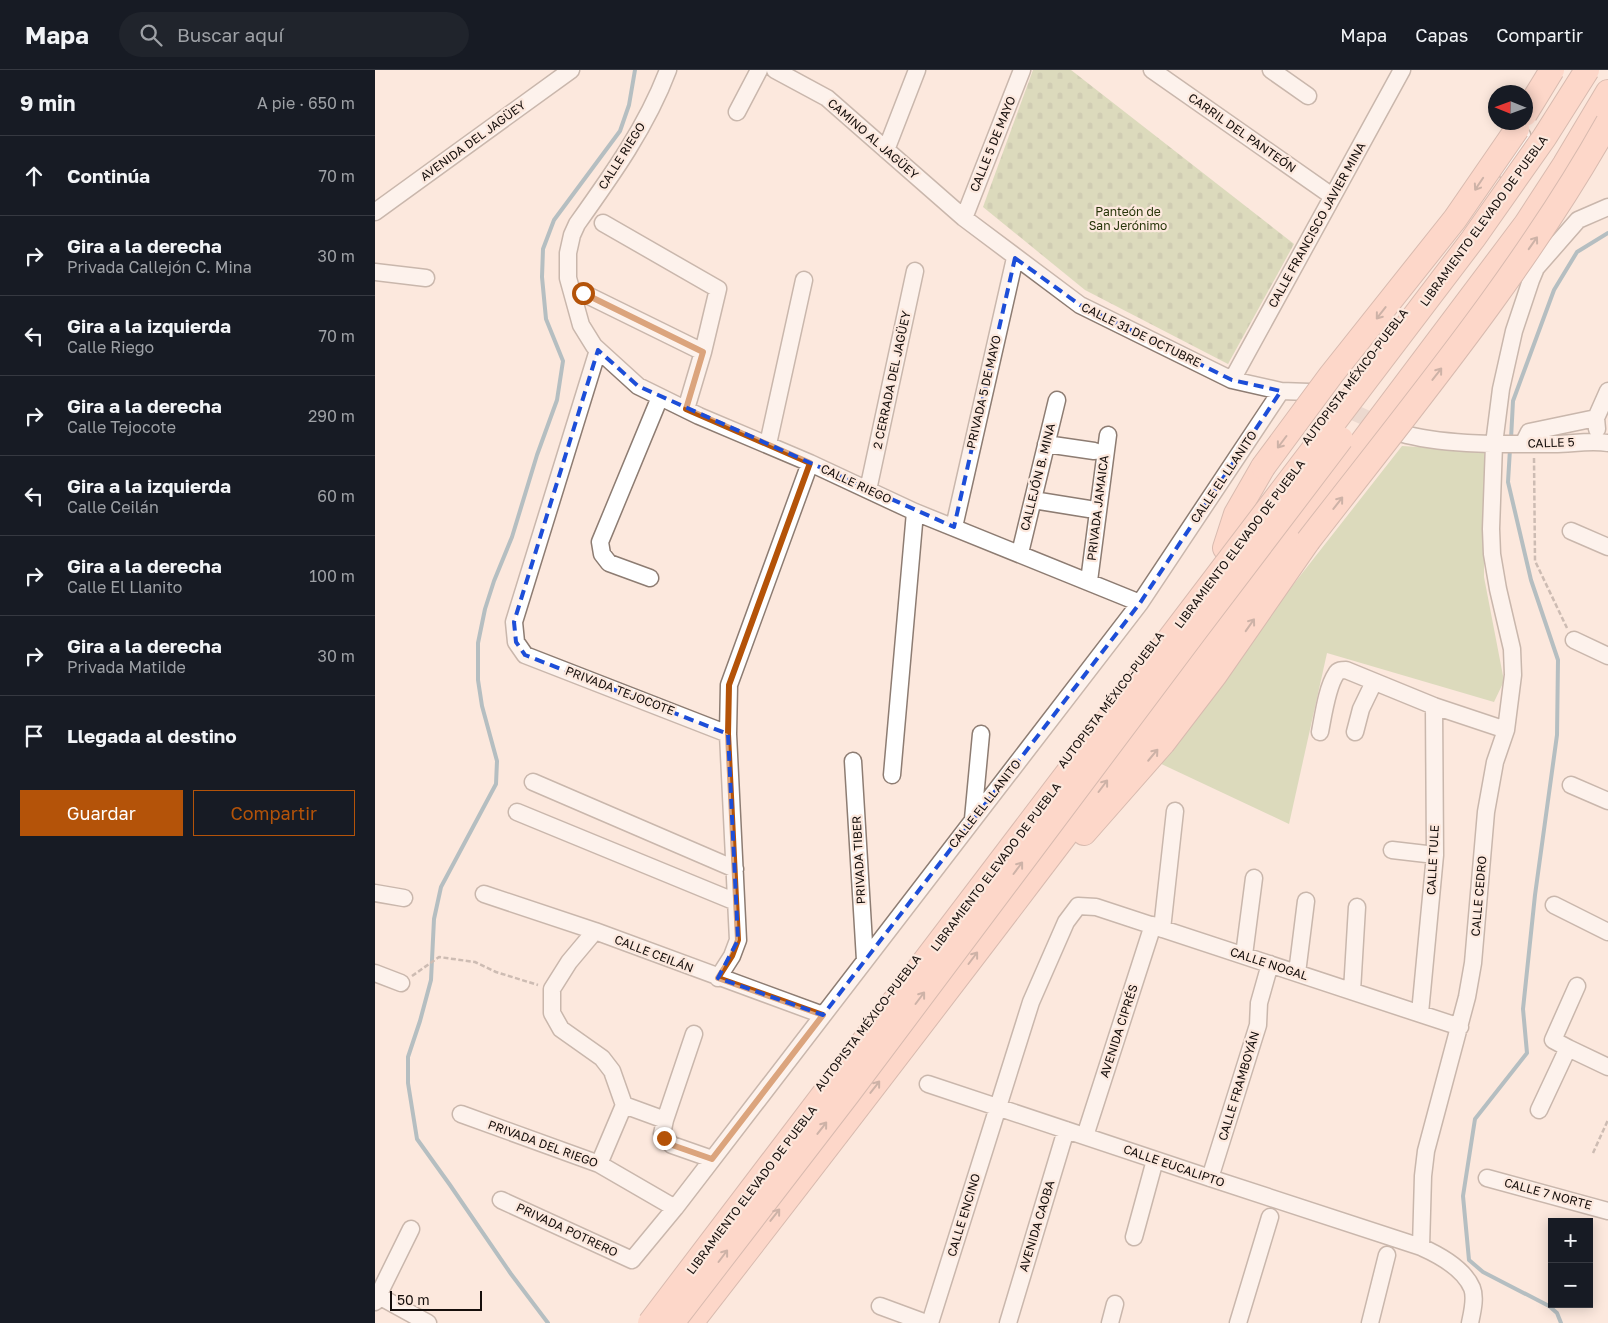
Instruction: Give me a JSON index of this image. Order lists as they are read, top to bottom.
{
  "streets": {
    "highway": ["LIBRAMIENTO ELEVADO DE PUEBLA", "AUTOPISTA MÉXICO-PUEBLA"],
    "street": [
      "CARRIL DEL PANTEÓN",
      "CAMINO AL JAGÜEY",
      "AVENIDA DEL JAGÜEY",
      "CALLE 5 DE MAYO",
      "CALLE RIEGO",
      "CALLE FRANCISCO JAVIER MINA",
      "CALLE 31 DE OCTUBRE",
      "2 CERRADA DEL JAGÜEY",
      "PRIVADA 5 DE MAYO",
      "CALLE 5",
      "CALLEJÓN B. MINA",
      "CALLE EL LLANITO",
      "PRIVADA JAMAICA",
      "PRIVADA TEJOCOTE",
      "PRIVADA TIBER",
      "CALLE TULE",
      "CALLE CEDRO",
      "CALLE CEILÁN",
      "CALLE NOGAL",
      "AVENIDA CIPRÉS",
      "CALLE FRAMBOYÁN",
      "PRIVADA DEL RIEGO",
      "CALLE EUCALIPTO",
      "CALLE 7 NORTE",
      "CALLE ENCINO",
      "AVENIDA CAOBA",
      "PRIVADA POTRERO"
    ]
  },
  "crossings": [
    ["CARRIL DEL PANTEÓN", "CALLE FRANCISCO JAVIER MINA"],
    ["CAMINO AL JAGÜEY", "CALLE 5 DE MAYO"],
    ["CAMINO AL JAGÜEY", "CALLE 31 DE OCTUBRE"],
    ["CALLE 5 DE MAYO", "CALLE 31 DE OCTUBRE"],
    ["CALLE RIEGO", "2 CERRADA DEL JAGÜEY"],
    ["CALLE RIEGO", "PRIVADA 5 DE MAYO"],
    ["CALLE RIEGO", "CALLEJÓN B. MINA"],
    ["CALLE RIEGO", "CALLE EL LLANITO"],
    ["CALLE RIEGO", "PRIVADA JAMAICA"],
    ["CALLE RIEGO", "PRIVADA TEJOCOTE"],
    ["CALLE FRANCISCO JAVIER MINA", "CALLE 31 DE OCTUBRE"],
    ["CALLE 31 DE OCTUBRE", "PRIVADA 5 DE MAYO"],
    ["CALLE 31 DE OCTUBRE", "CALLE EL LLANITO"],
    ["CALLE 5", "CALLE CEDRO"],
    ["CALLE EL LLANITO", "PRIVADA TIBER"],
    ["CALLE EL LLANITO", "CALLE CEILÁN"],
    ["CALLE EL LLANITO", "PRIVADA DEL RIEGO"],
    ["CALLE EL LLANITO", "PRIVADA POTRERO"],
    ["CALLE TULE", "CALLE NOGAL"],
    ["CALLE CEDRO", "CALLE NOGAL"],
    ["CALLE CEDRO", "CALLE EUCALIPTO"],
    ["CALLE NOGAL", "AVENIDA CIPRÉS"],
    ["CALLE NOGAL", "CALLE FRAMBOYÁN"],
    ["CALLE NOGAL", "CALLE ENCINO"],
    ["AVENIDA CIPRÉS", "CALLE EUCALIPTO"],
    ["CALLE FRAMBOYÁN", "CALLE EUCALIPTO"],
    ["CALLE EUCALIPTO", "CALLE ENCINO"],
    ["CALLE EUCALIPTO", "AVENIDA CAOBA"]
  ],
  "parks": ["Panteón de San Jerónimo"],
  "scale_bar": "50 m",
  "north": "left",
  "page": {
    "header": "Mapa",
    "search": "Buscar aquí",
    "nav": ["Mapa", "Capas", "Compartir"],
    "heading": ["9 min", "A pie · 650 m"],
    "list": [
      ["Continúa", "70 m"],
      ["Gira a la derecha", "Privada Callejón C. Mina", "30 m"],
      ["Gira a la izquierda", "Calle Riego", "70 m"],
      ["Gira a la derecha", "Calle Tejocote", "290 m"],
      ["Gira a la izquierda", "Calle Ceilán", "60 m"],
      ["Gira a la derecha", "Calle El Llanito", "100 m"],
      ["Gira a la derecha", "Privada Matilde", "30 m"],
      "Llegada al destino"
    ],
    "buttons": ["Guardar", "Compartir"],
    "map_buttons": ["+", "−"],
    "scale": "50 m"
  }
}
